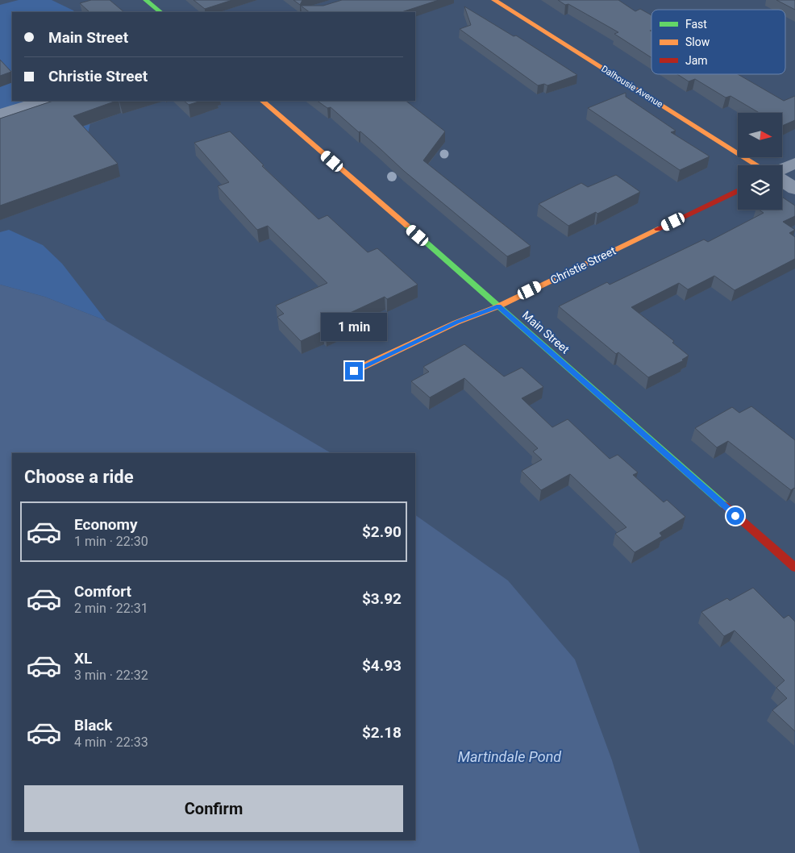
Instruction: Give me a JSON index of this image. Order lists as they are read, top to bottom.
{
  "streets": {
    "street": ["Dalhousie Avenue", "Christie Street", "Main Street"]
  },
  "crossings": [
    ["Christie Street", "Main Street"]
  ],
  "water": ["Martindale Pond"],
  "legend": ["Fast", "Slow", "Jam"],
  "north": "right",
  "page": {
    "banner": ["Main Street", "Christie Street"],
    "bubble": "1 min",
    "heading": "Choose a ride",
    "list": [
      {
        "name": "Economy",
        "note": "1 min · 22:30",
        "value": "$2.90"
      },
      {
        "name": "Comfort",
        "note": "2 min · 22:31",
        "value": "$3.92"
      },
      {
        "name": "XL",
        "note": "3 min · 22:32",
        "value": "$4.93"
      },
      {
        "name": "Black",
        "note": "4 min · 22:33",
        "value": "$2.18"
      }
    ],
    "buttons": "Confirm"
  }
}
